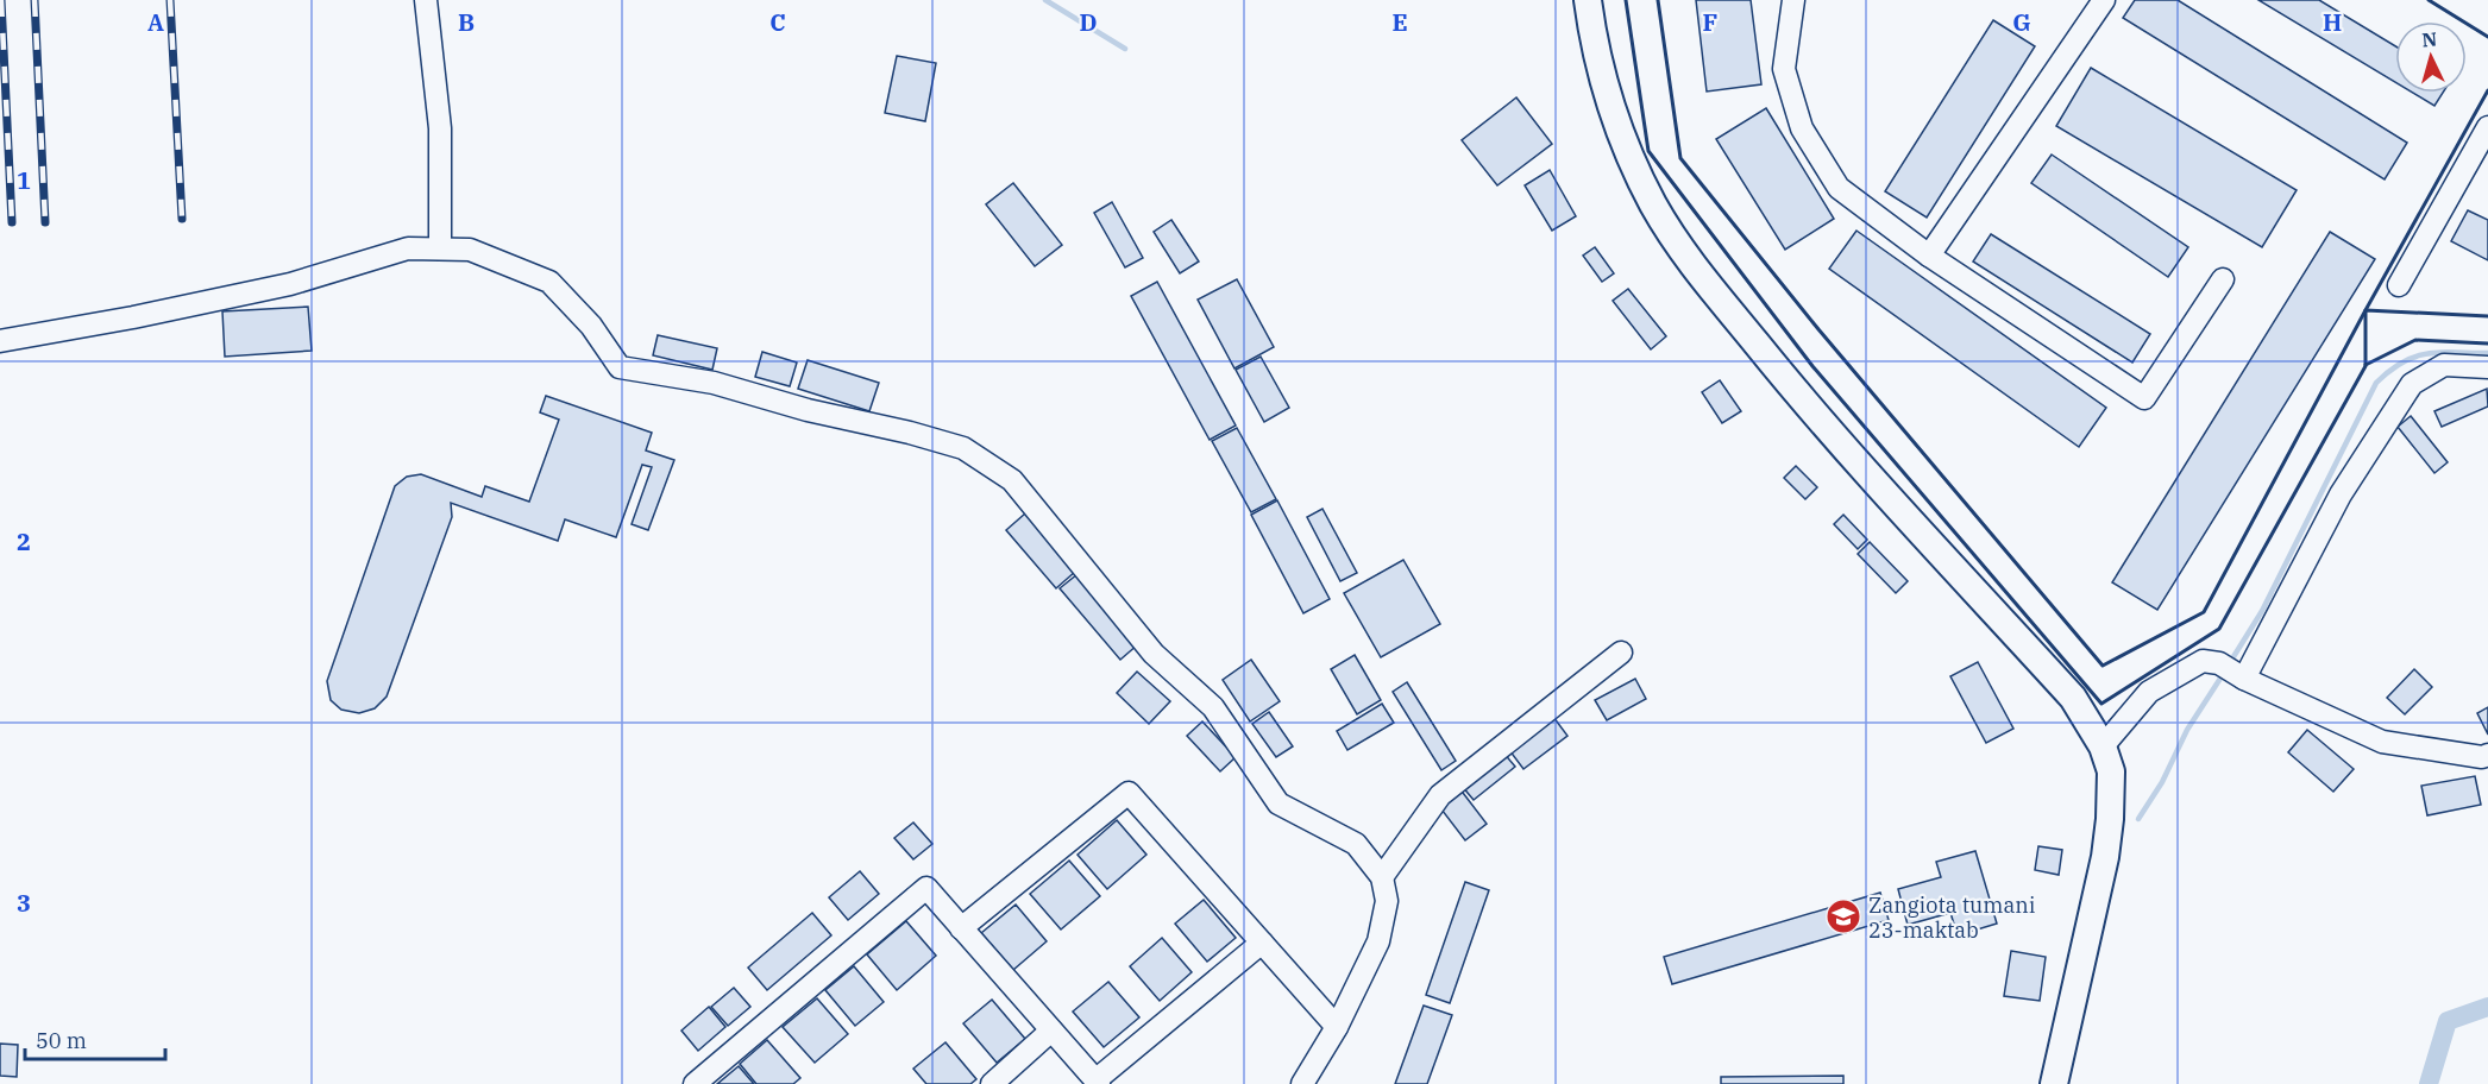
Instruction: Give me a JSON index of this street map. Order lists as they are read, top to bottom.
{
  "places": {
    "school or university": ["Zangiota tumani 23-maktab"]
  },
  "scale_bar": "50 m",
  "north": "top",
  "grid": {
    "columns": [
      "A",
      "B",
      "C",
      "D",
      "E",
      "F",
      "G",
      "H"
    ],
    "rows": ["1", "2", "3"]
  }
}
